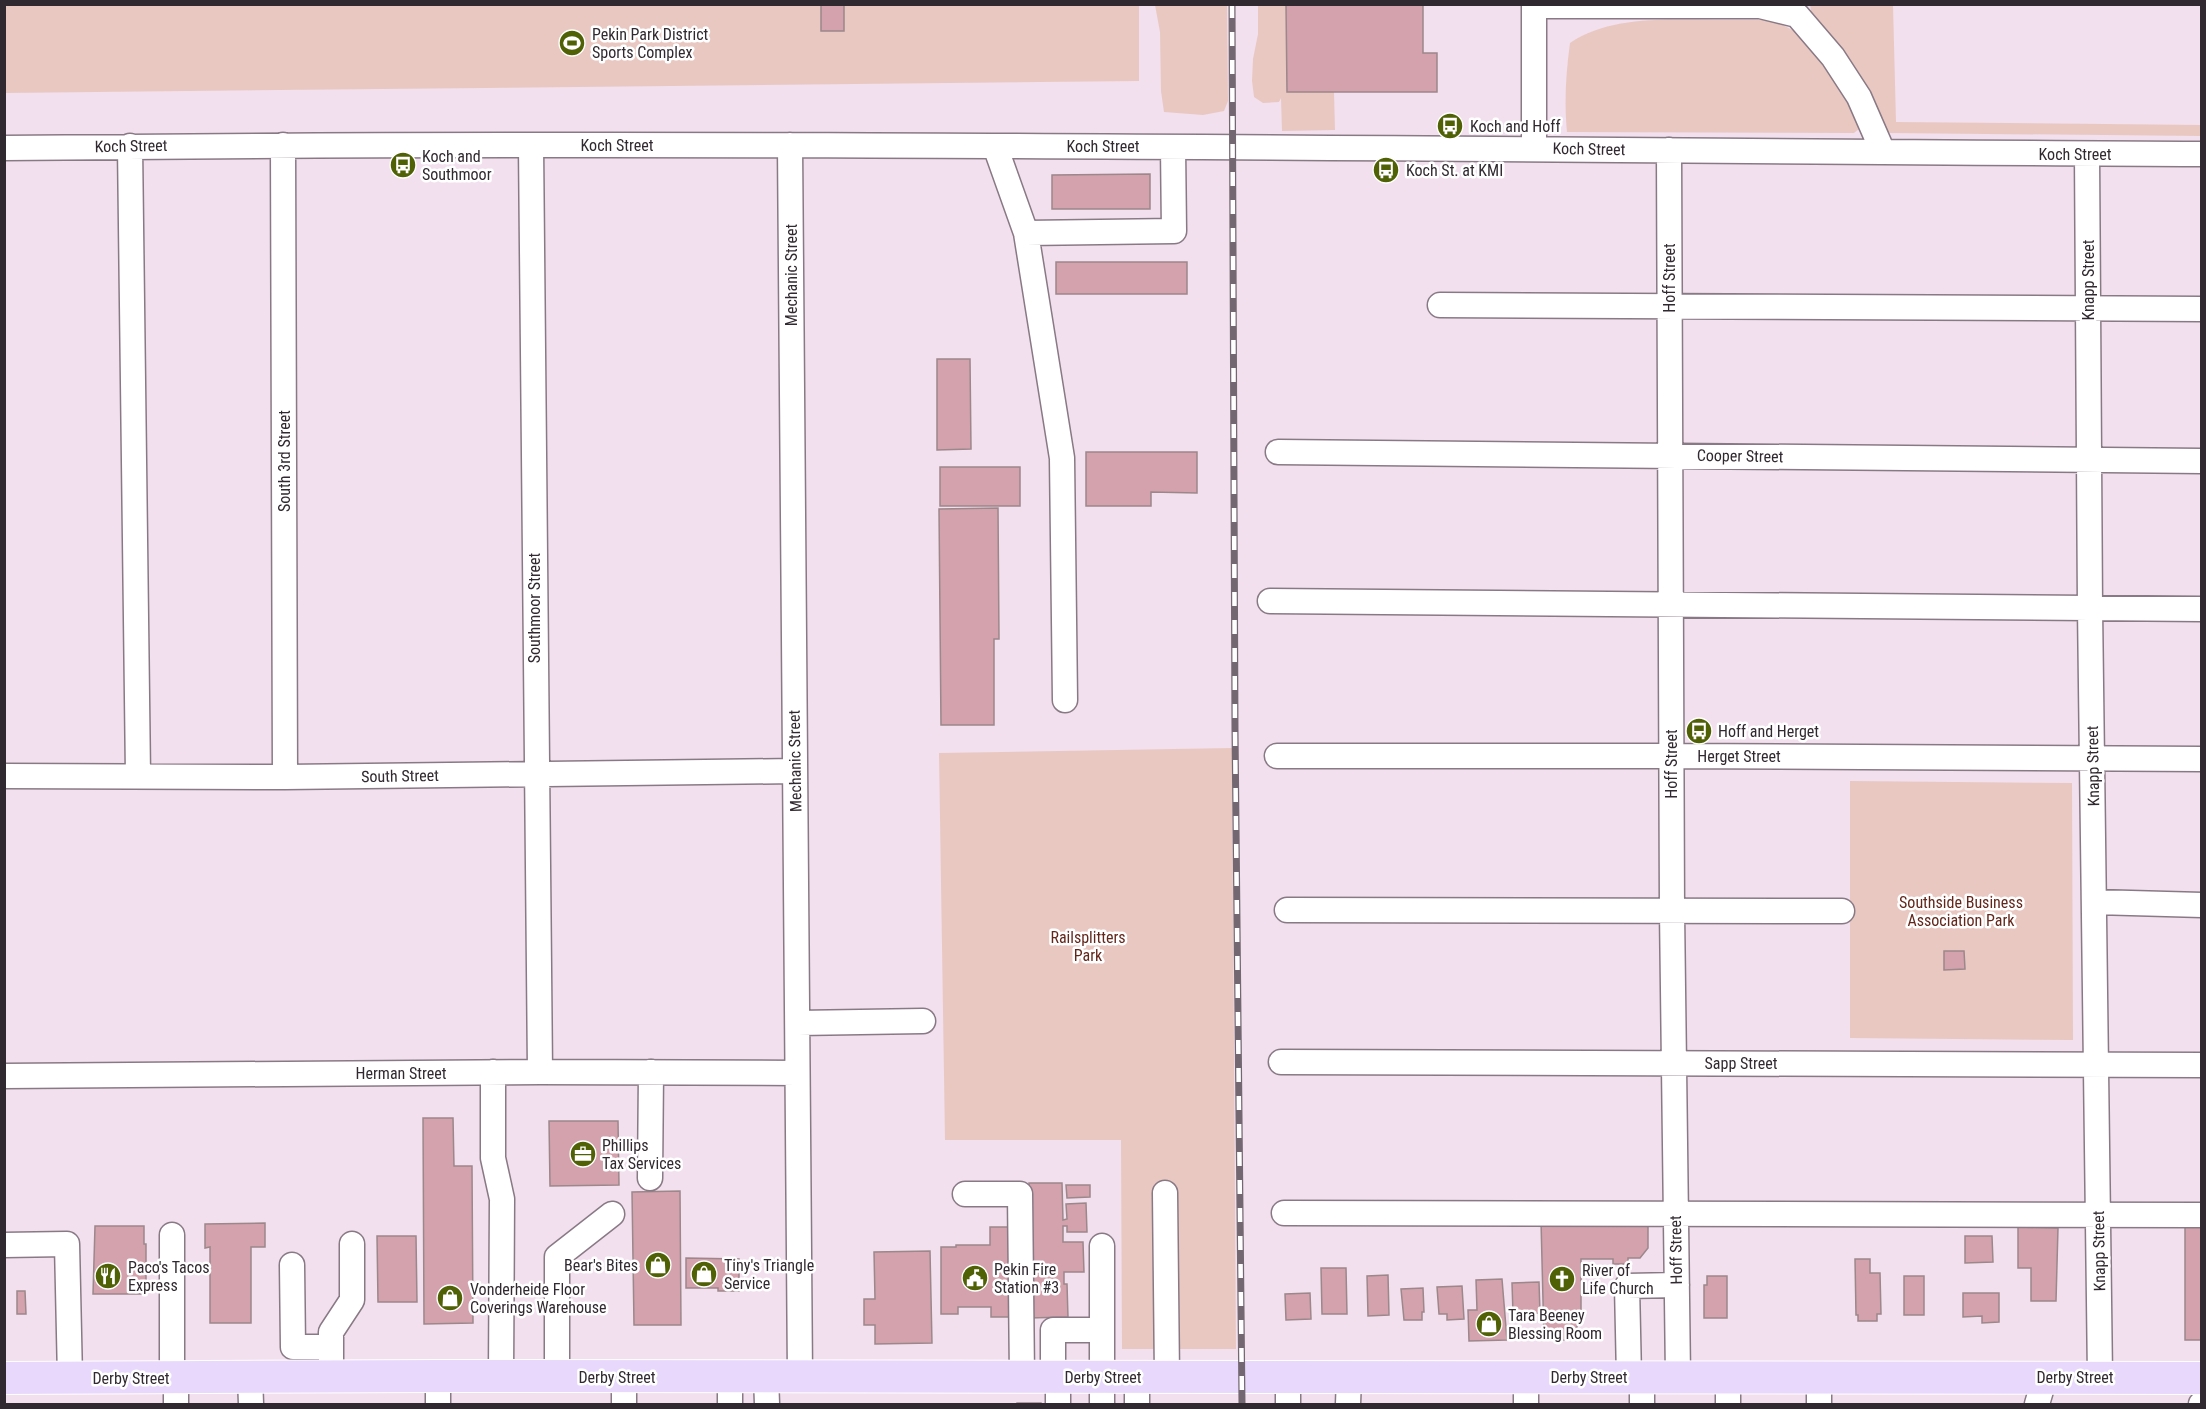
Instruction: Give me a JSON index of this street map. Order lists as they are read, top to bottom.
{
  "streets": {
    "main road": ["Derby Street"],
    "street": [
      "Koch Street",
      "Mechanic Street",
      "Hoff Street",
      "Knapp Street",
      "Cooper Street",
      "South 3rd Street",
      "Southmoor Street",
      "Herget Street",
      "South Street",
      "Sapp Street",
      "Herman Street"
    ]
  },
  "crossings": [
    ["Koch Street", "Mechanic Street"],
    ["Koch Street", "Hoff Street"],
    ["Koch Street", "Knapp Street"],
    ["Koch Street", "South 3rd Street"],
    ["Koch Street", "Southmoor Street"],
    ["Mechanic Street", "South Street"],
    ["Mechanic Street", "Herman Street"],
    ["Mechanic Street", "Derby Street"],
    ["Hoff Street", "Cooper Street"],
    ["Hoff Street", "Herget Street"],
    ["Hoff Street", "Sapp Street"],
    ["Hoff Street", "Derby Street"],
    ["Knapp Street", "Cooper Street"],
    ["Knapp Street", "Herget Street"],
    ["Knapp Street", "Sapp Street"],
    ["Knapp Street", "Derby Street"],
    ["South 3rd Street", "South Street"],
    ["Southmoor Street", "South Street"],
    ["Southmoor Street", "Herman Street"]
  ],
  "parks": ["Southside Business Association Park", "Railsplitters Park"],
  "places": {
    "sports": ["Pekin Park District Sports Complex"],
    "bus stop": [
      "Koch and Hoff",
      "Koch and Southmoor",
      "Koch St. at KMI",
      "Hoff and Herget"
    ],
    "office": ["Phillips Tax Services"],
    "shop": [
      "Bear's Bites",
      "Tiny's Triangle Service",
      "Vonderheide Floor Coverings Warehouse",
      "Tara Beeney Blessing Room"
    ],
    "restaurant": ["Paco's Tacos Express"],
    "public building": ["Pekin Fire Station #3"],
    "church": ["River of Life Church"]
  }
}
